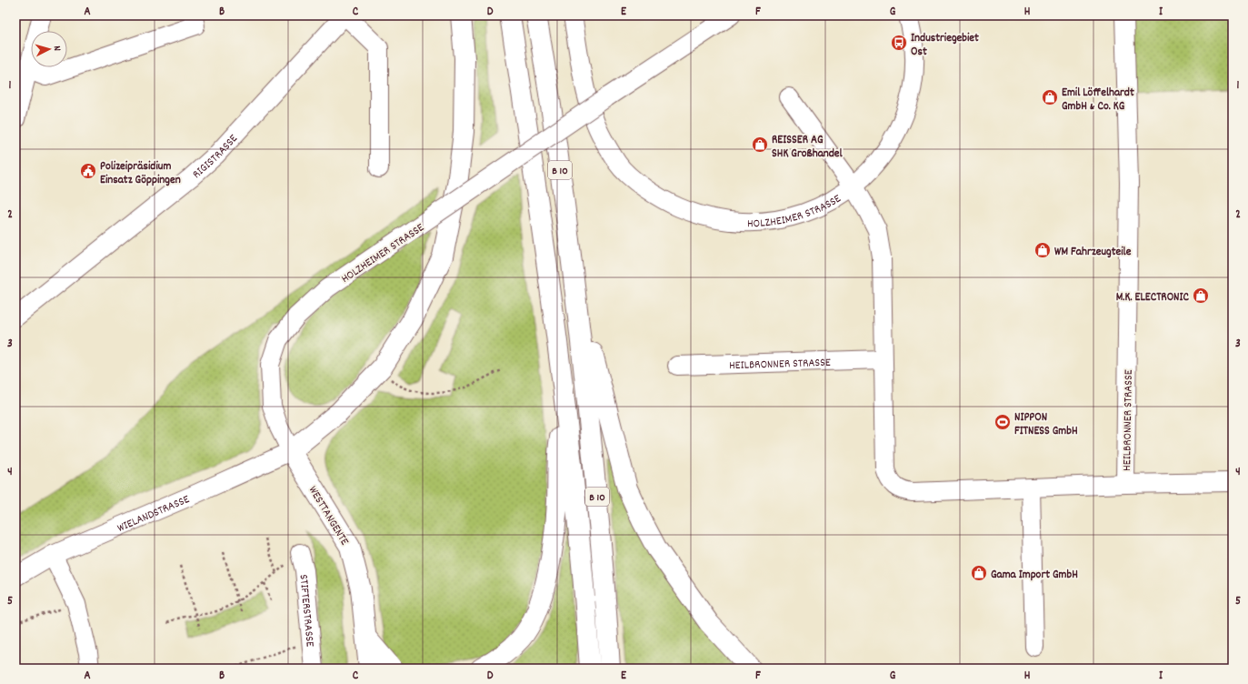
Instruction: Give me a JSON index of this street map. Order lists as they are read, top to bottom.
{
  "streets": {
    "main road": ["B 10", "WESTTANGENTE"],
    "street": [
      "RIGISTRASSE",
      "HOLZHEIMER STRASSE",
      "HEILBRONNER STRASSE",
      "WIELANDSTRASSE",
      "STIFTERSTRASSE"
    ]
  },
  "crossings": [
    ["HOLZHEIMER STRASSE", "HEILBRONNER STRASSE"],
    ["HOLZHEIMER STRASSE", "WIELANDSTRASSE"],
    ["HOLZHEIMER STRASSE", "WESTTANGENTE"],
    ["WIELANDSTRASSE", "WESTTANGENTE"]
  ],
  "places": {
    "bus stop": ["Industriegebiet Ost"],
    "shop": [
      "Emil Löffelhardt GmbH & Co. KG",
      "REISSER AG SHK Großhandel",
      "WM Fahrzeugteile",
      "M.K. ELECTRONIC",
      "Gama Import GmbH"
    ],
    "public building": ["Polizeipräsidium Einsatz Göppingen"],
    "sports": ["NIPPON FITNESS GmbH"]
  },
  "north": "right",
  "grid": {
    "columns": [
      "A",
      "B",
      "C",
      "D",
      "E",
      "F",
      "G",
      "H",
      "I"
    ],
    "rows": [
      "1",
      "2",
      "3",
      "4",
      "5"
    ]
  }
}
